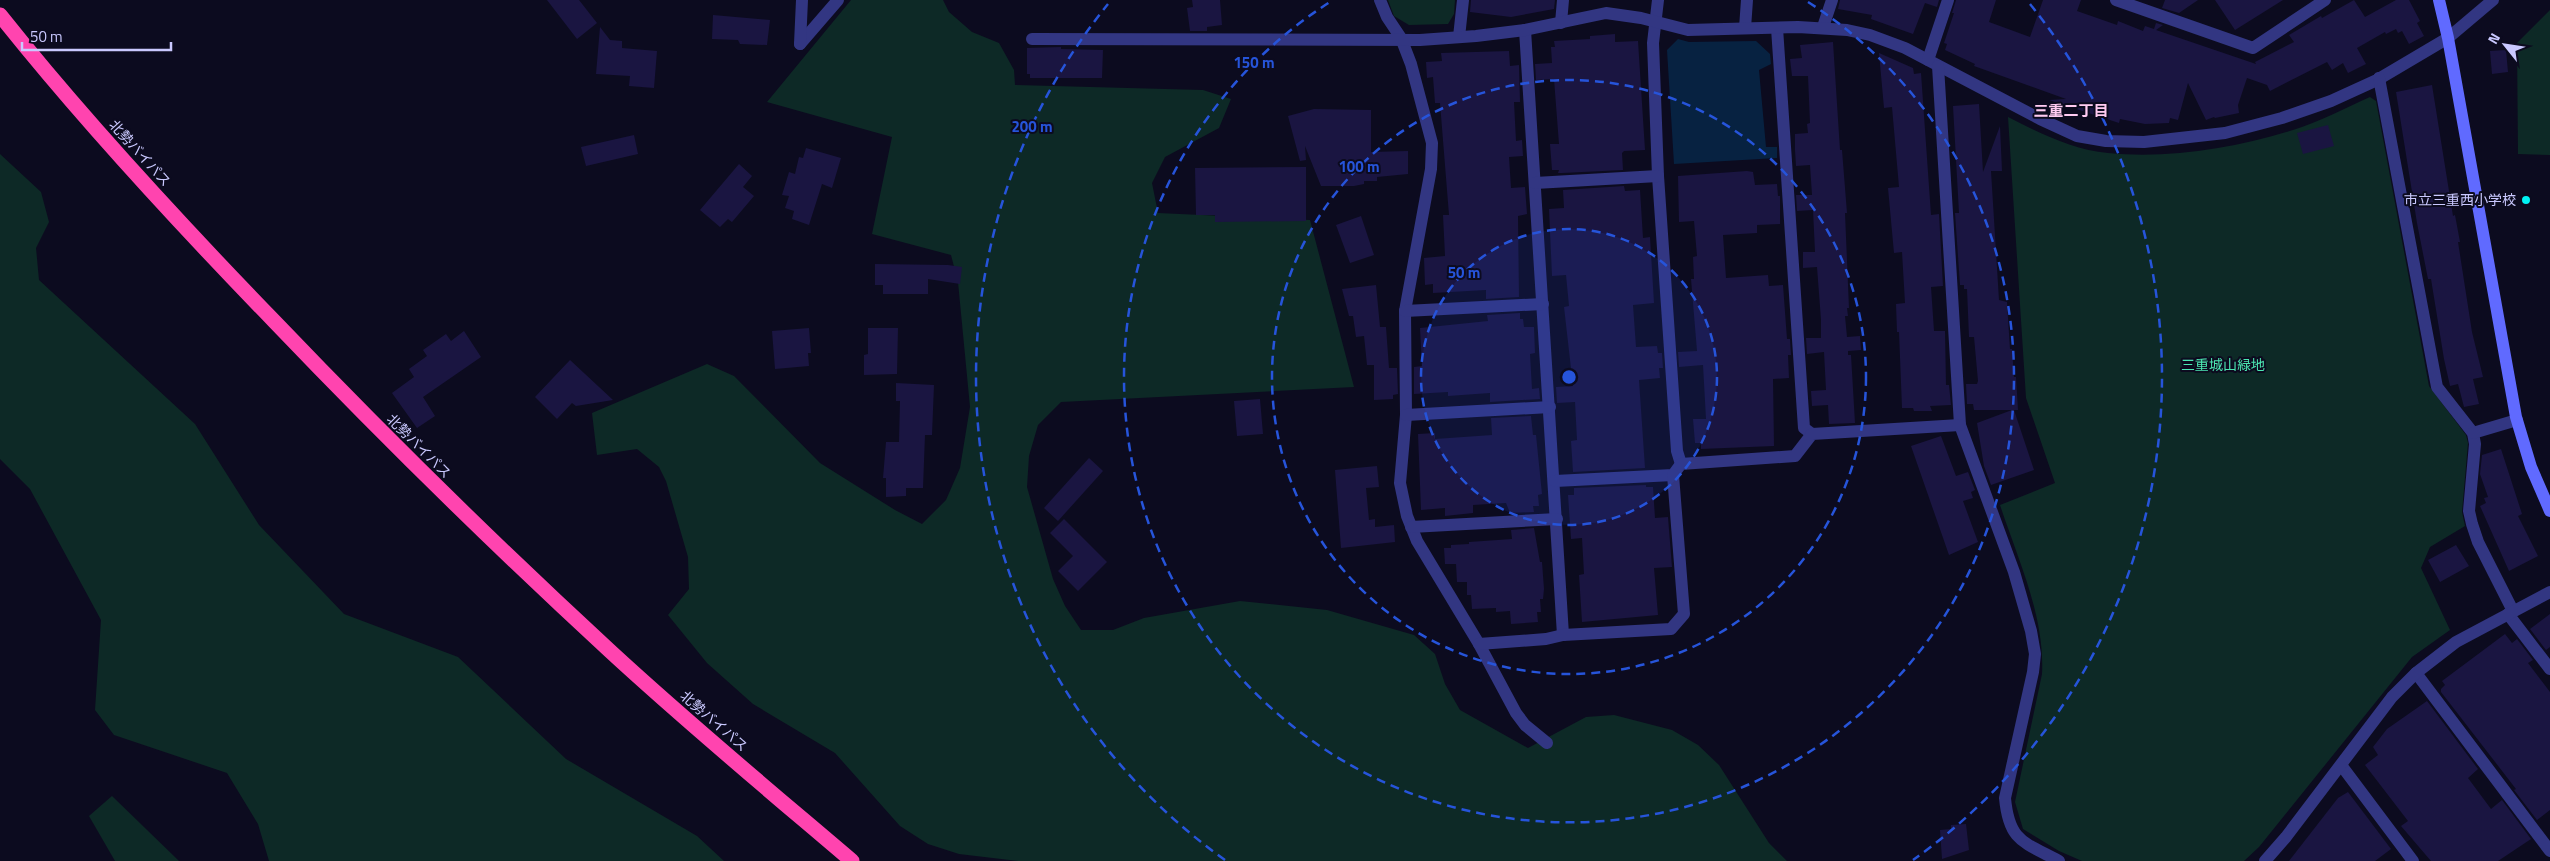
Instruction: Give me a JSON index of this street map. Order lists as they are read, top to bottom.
{
  "streets": {
    "highway": ["北勢バイパス"]
  },
  "districts": ["三重二丁目"],
  "parks": ["三重城山緑地"],
  "places": ["市立三重西小学校"],
  "scale_bar": "50 m",
  "north": "top left",
  "rings": [
    "150 m",
    "200 m",
    "100 m",
    "50 m"
  ]
}
